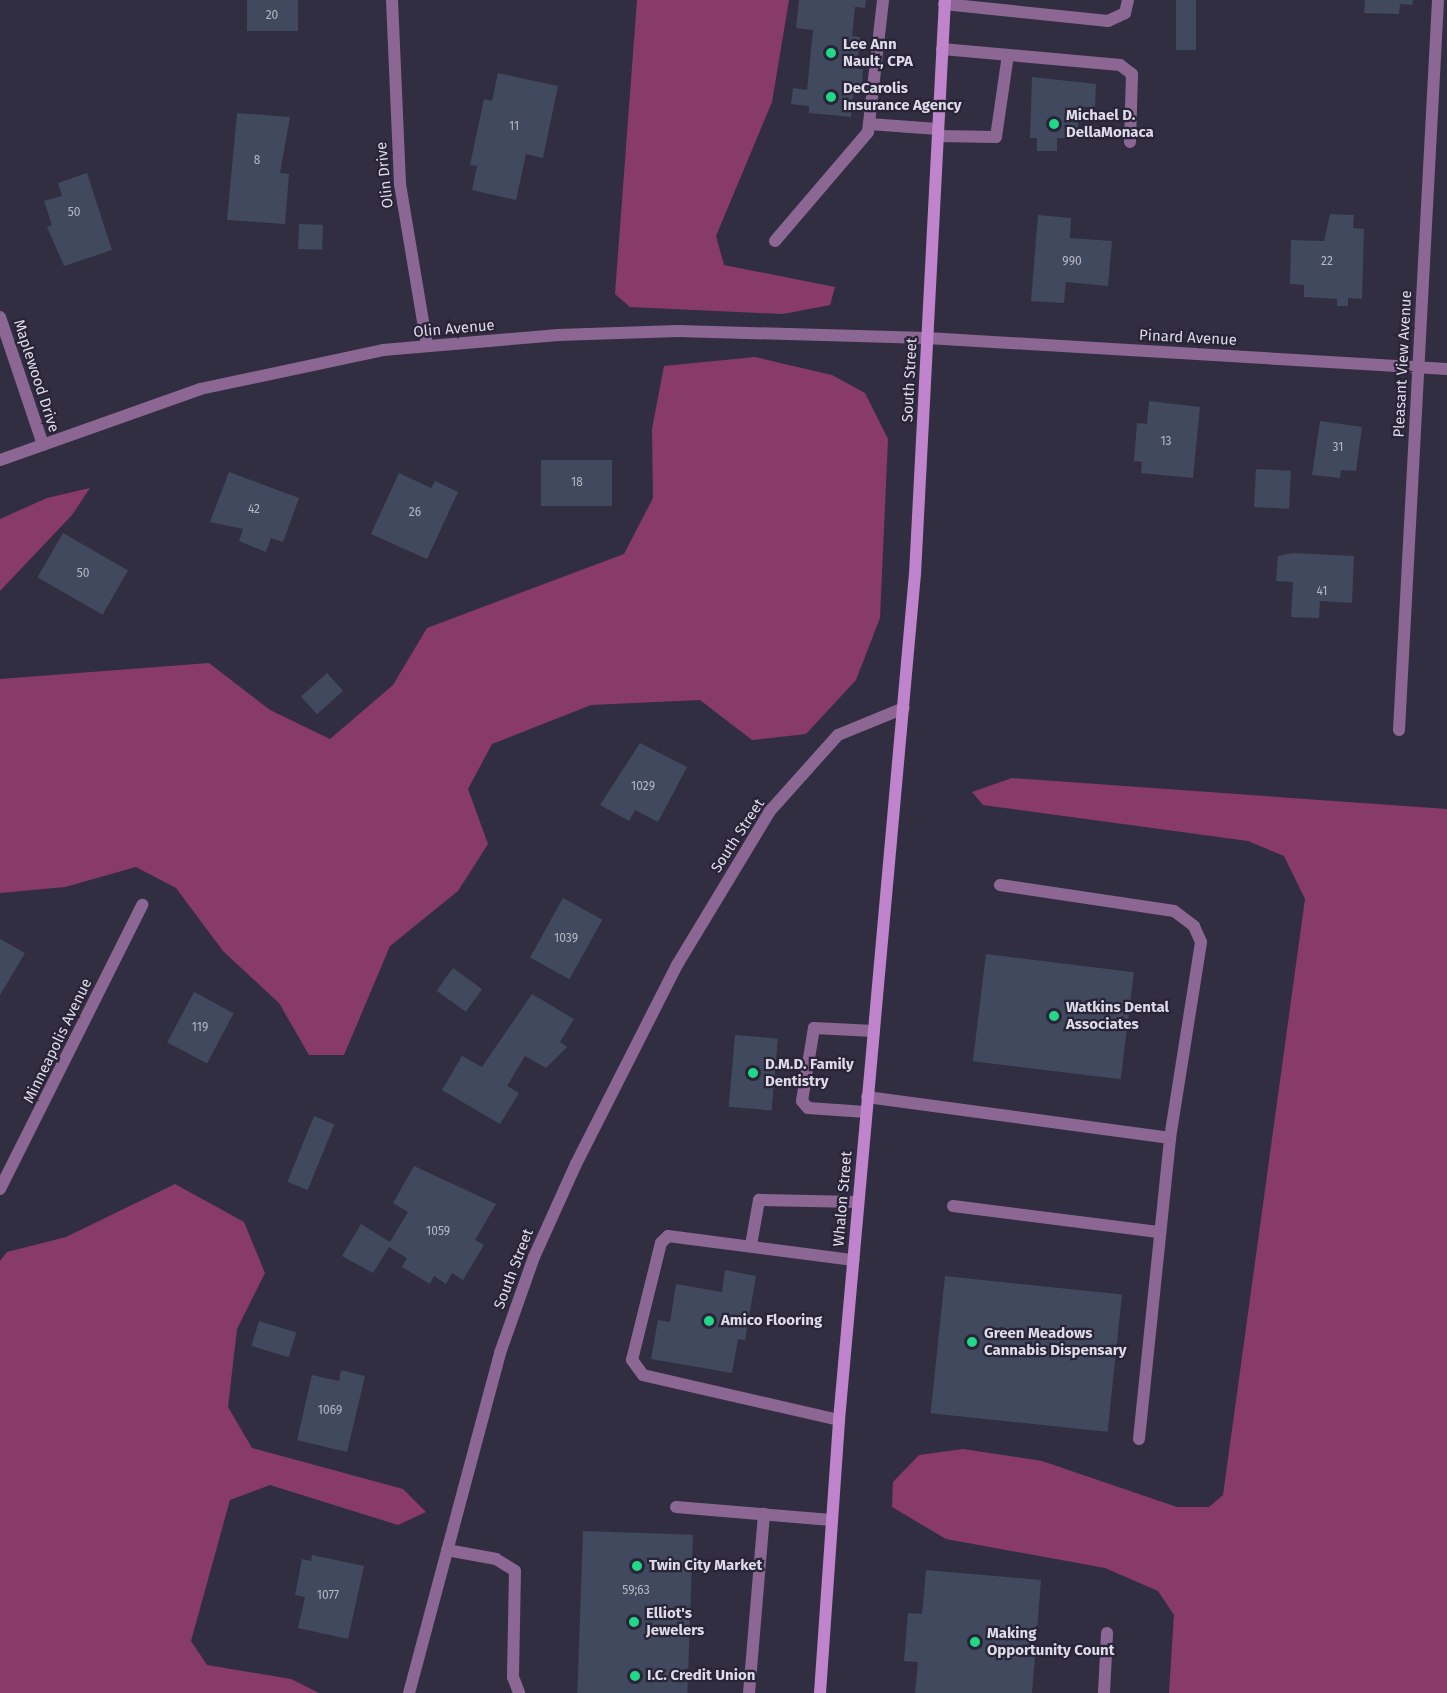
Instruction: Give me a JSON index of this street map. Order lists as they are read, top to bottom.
{
  "streets": {
    "main road": ["South Street", "Whalon Street"],
    "street": [
      "Olin Drive",
      "Olin Avenue",
      "Pinard Avenue",
      "Pleasant View Avenue",
      "Maplewood Drive",
      "Minneapolis Avenue"
    ]
  },
  "crossings": [
    ["Olin Drive", "Olin Avenue"],
    ["Olin Avenue", "Pinard Avenue"],
    ["Olin Avenue", "Maplewood Drive"],
    ["Olin Avenue", "South Street"],
    ["Pinard Avenue", "Pleasant View Avenue"],
    ["Pinard Avenue", "South Street"],
    ["South Street", "Whalon Street"]
  ],
  "places": [
    "Lee Ann Nault, CPA",
    "DeCarolis Insurance Agency",
    "Michael D. DellaMonaca",
    "Watkins Dental Associates",
    "D.M.D. Family Dentistry",
    "Amico Flooring",
    "Green Meadows Cannabis Dispensary",
    "Twin City Market",
    "Elliot's Jewelers",
    "Making Opportunity Count",
    "I.C. Credit Union"
  ],
  "house_numbers": [
    "20",
    "11",
    "8",
    "50",
    "990",
    "22",
    "13",
    "31",
    "18",
    "42",
    "26",
    "50",
    "41",
    "1029",
    "1039",
    "119",
    "1059",
    "1069",
    "59;63",
    "1077"
  ]
}
